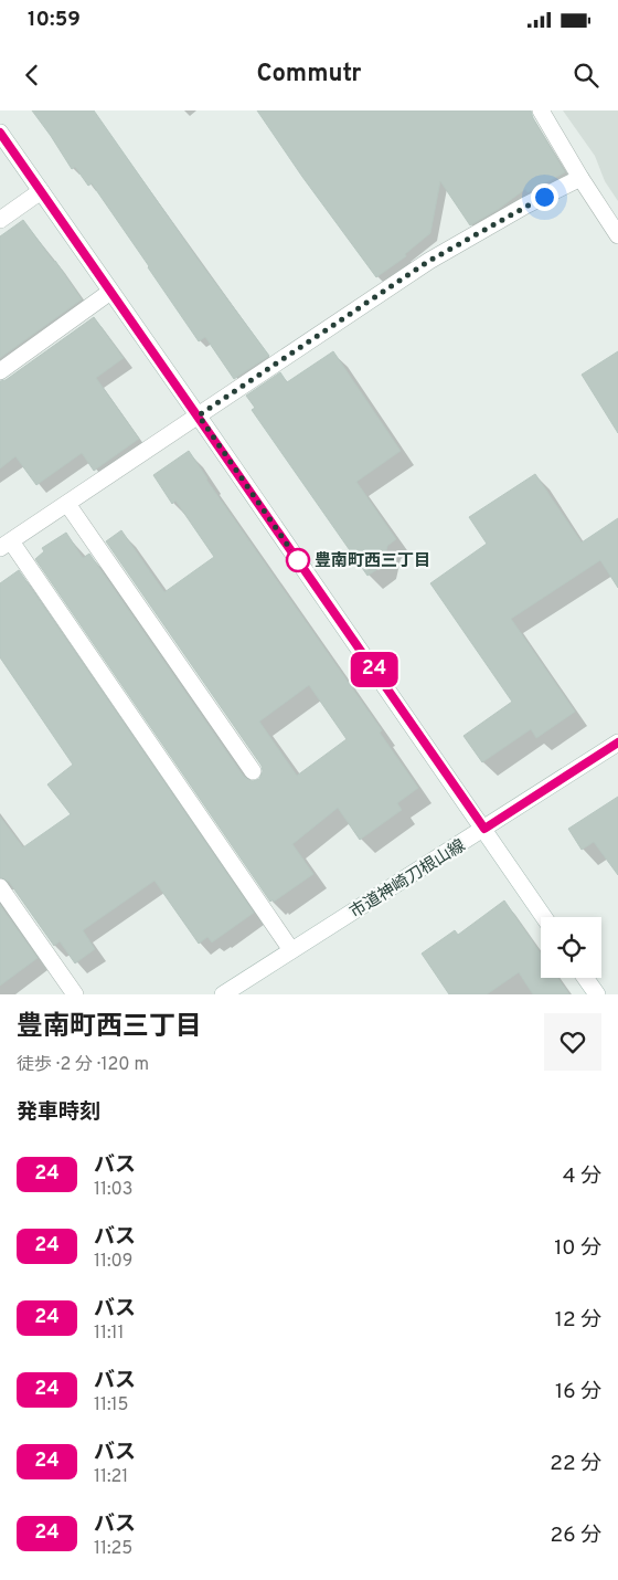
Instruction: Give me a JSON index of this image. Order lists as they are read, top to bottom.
{
  "streets": {
    "street": ["市道神崎刀根山線"]
  },
  "places": ["豊南町西三丁目"],
  "lines": ["bus line 24"],
  "page": {
    "status": "10:59",
    "header": "Commutr",
    "on_map": "24",
    "heading": [
      ["豊南町西三丁目", "徒歩 · 2 分 · 120 m"],
      "発車時刻"
    ],
    "list": [
      {
        "mark": "24",
        "name": "バス",
        "note": "11:03",
        "value": "4 分"
      },
      {
        "mark": "24",
        "name": "バス",
        "note": "11:09",
        "value": "10 分"
      },
      {
        "mark": "24",
        "name": "バス",
        "note": "11:11",
        "value": "12 分"
      },
      {
        "mark": "24",
        "name": "バス",
        "note": "11:15",
        "value": "16 分"
      },
      {
        "mark": "24",
        "name": "バス",
        "note": "11:21",
        "value": "22 分"
      },
      {
        "mark": "24",
        "name": "バス",
        "note": "11:25",
        "value": "26 分"
      }
    ]
  }
}
